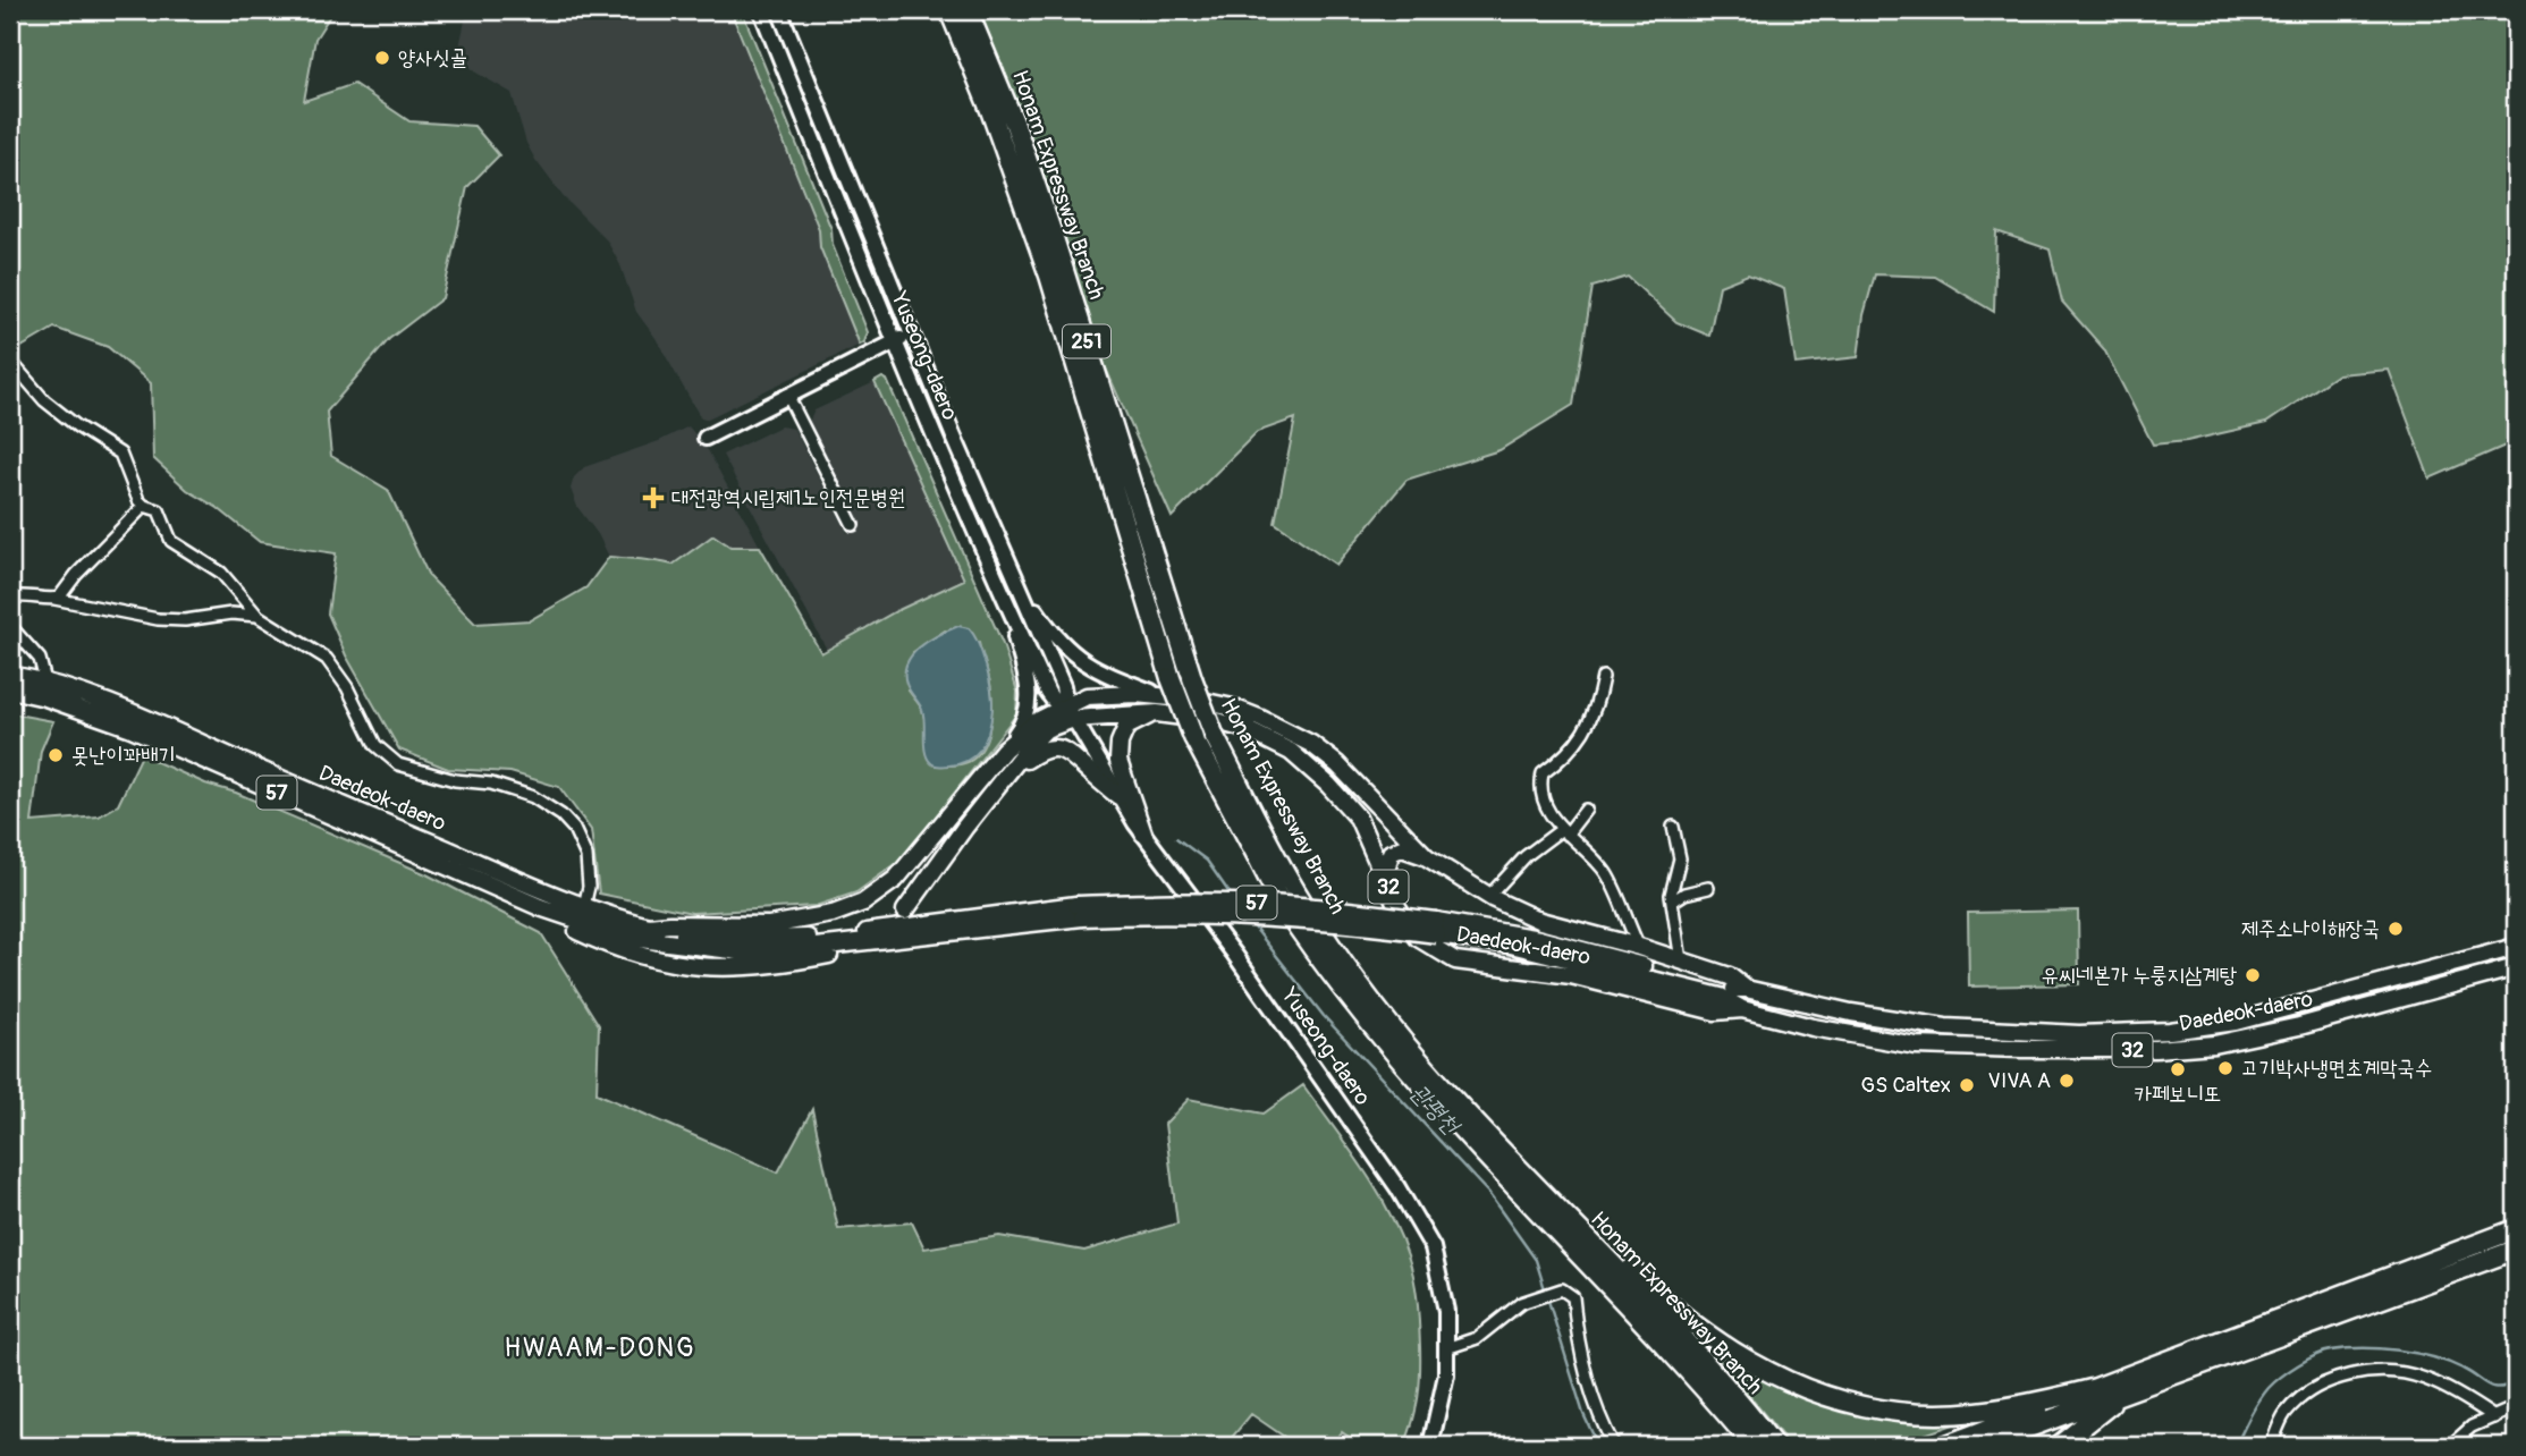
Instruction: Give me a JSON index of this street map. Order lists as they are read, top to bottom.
{
  "streets": {
    "highway": ["Honam Expressway Branch", "251"],
    "main road": [
      "Yuseong-daero",
      "57",
      "Daedeok-daero",
      "32"
    ]
  },
  "crossings": [
    ["Yuseong-daero", "Daedeok-daero"],
    ["Yuseong-daero", "32"],
    ["57", "Daedeok-daero"],
    ["Daedeok-daero", "32"]
  ],
  "districts": ["HWAAM-DONG"],
  "water": ["관평천"],
  "places": {
    "other": [
      "양사싯골",
      "못난이꽈배기",
      "제주소나이해장국",
      "유씨네본가 누룽지삼계탕",
      "고기박사냉면초계막국수",
      "카페보니또",
      "VIVA A",
      "GS Caltex"
    ],
    "health": ["대전광역시립제1노인전문병원"]
  }
}
